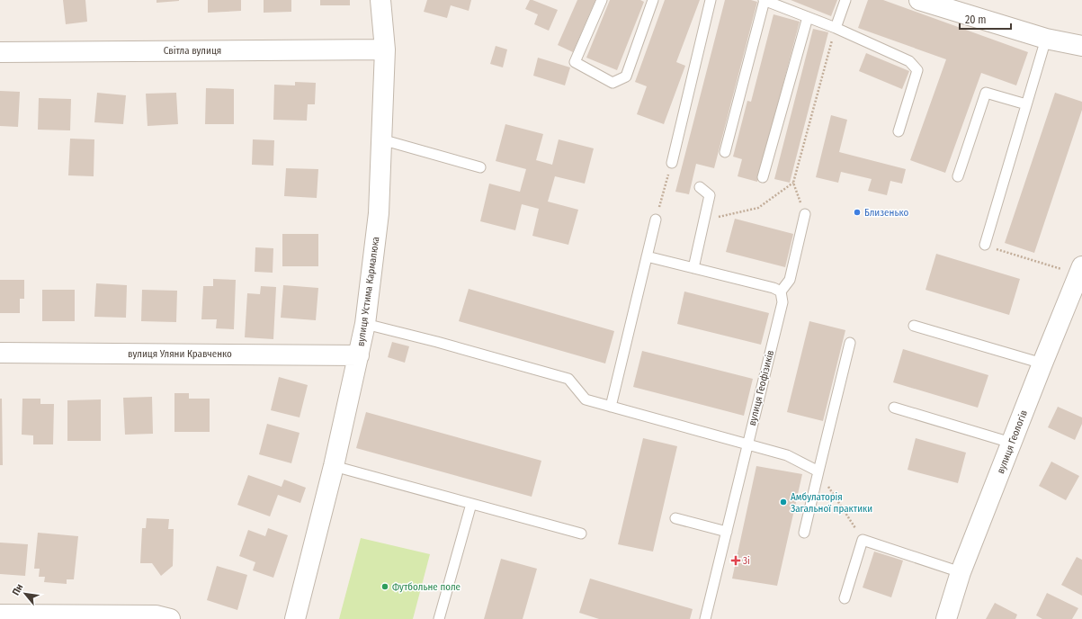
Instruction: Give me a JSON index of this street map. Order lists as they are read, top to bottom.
{
  "streets": {
    "street": [
      "Світла вулиця",
      "вулиця Устима Кармалюка",
      "вулиця Уляни Кравченко",
      "вулиця Геологів"
    ],
    "lane": ["вулиця Геофізиків"]
  },
  "crossings": [
    ["Світла вулиця", "вулиця Устима Кармалюка"],
    ["вулиця Устима Кармалюка", "вулиця Уляни Кравченко"]
  ],
  "places": {
    "other": ["Близенько", "Амбулаторія Загальної практики", "Футбольне поле"],
    "health": ["3і"]
  },
  "scale_bar": "20 m",
  "north": "top left"
}
